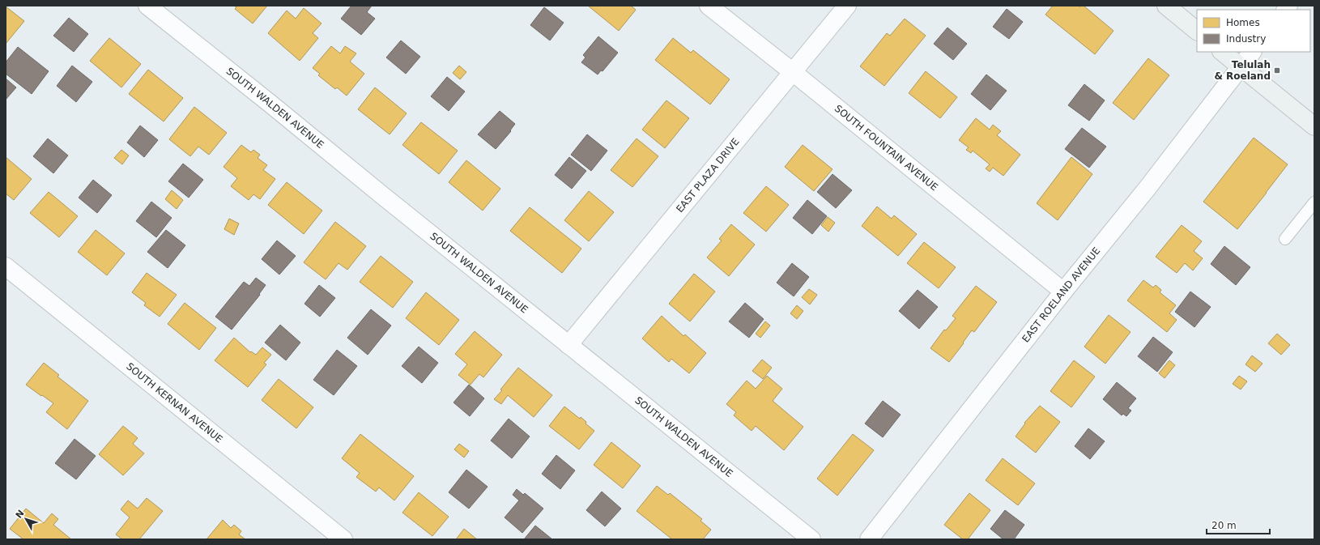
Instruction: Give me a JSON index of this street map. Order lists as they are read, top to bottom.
{
  "streets": {
    "street": [
      "SOUTH WALDEN AVENUE",
      "SOUTH FOUNTAIN AVENUE",
      "EAST PLAZA DRIVE",
      "EAST ROELAND AVENUE",
      "SOUTH KERNAN AVENUE"
    ]
  },
  "crossings": [
    ["SOUTH WALDEN AVENUE", "EAST PLAZA DRIVE"],
    ["SOUTH FOUNTAIN AVENUE", "EAST PLAZA DRIVE"],
    ["SOUTH FOUNTAIN AVENUE", "EAST ROELAND AVENUE"]
  ],
  "places": {
    "transit": ["Telulah & Roeland"]
  },
  "legend": ["Homes", "Industry"],
  "scale_bar": "20 m",
  "north": "top left"
}
